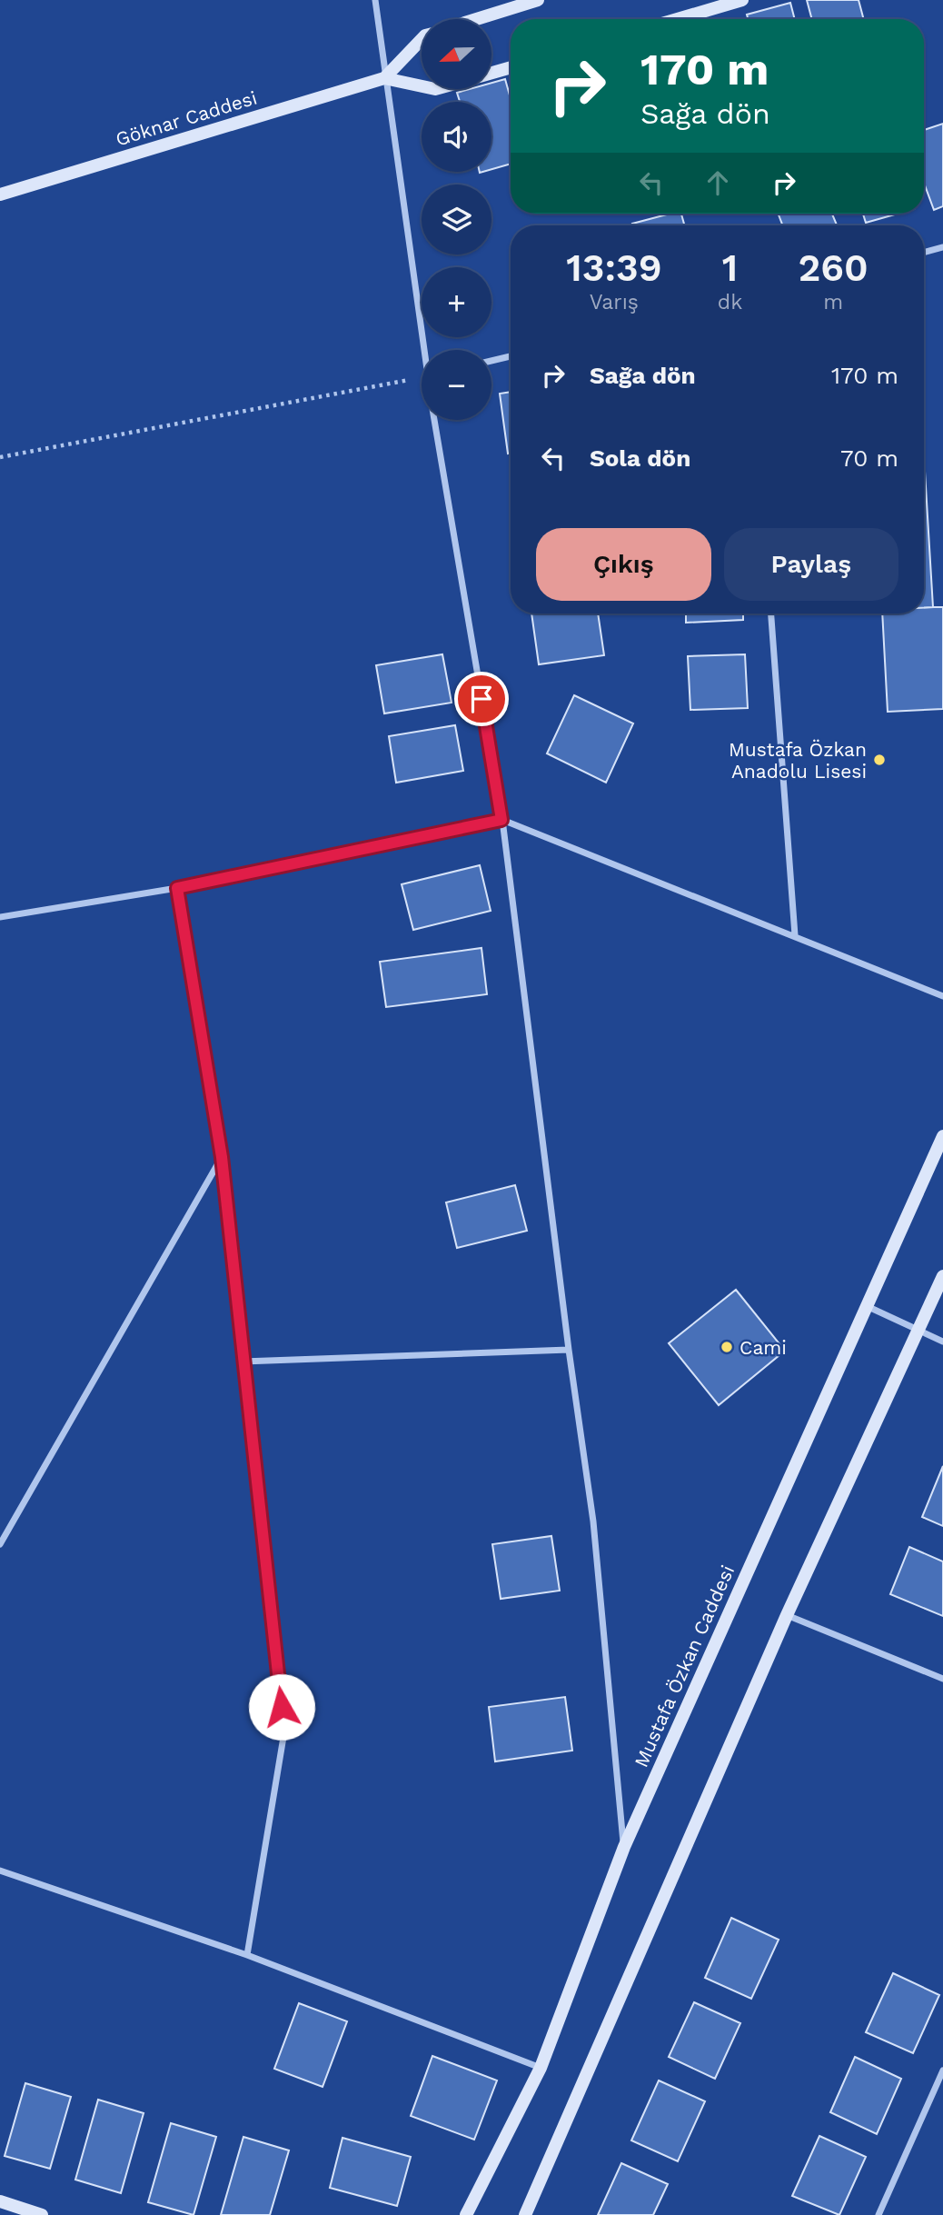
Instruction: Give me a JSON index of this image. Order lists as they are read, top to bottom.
{
  "streets": {
    "main road": ["Göknar Caddesi", "Mustafa Özkan Caddesi"]
  },
  "places": ["Mustafa Özkan Anadolu Lisesi", "Cami"],
  "north": "left",
  "page": {
    "map_buttons": ["+", "−"],
    "turn": ["170 m", "Sağa dön"],
    "eta": [
      "13:39",
      "Varış",
      "1",
      "dk",
      "260",
      "m"
    ],
    "list": [
      {
        "name": "Sağa dön",
        "value": "170 m"
      },
      {
        "name": "Sola dön",
        "value": "70 m"
      }
    ],
    "buttons": ["Çıkış", "Paylaş"]
  }
}
